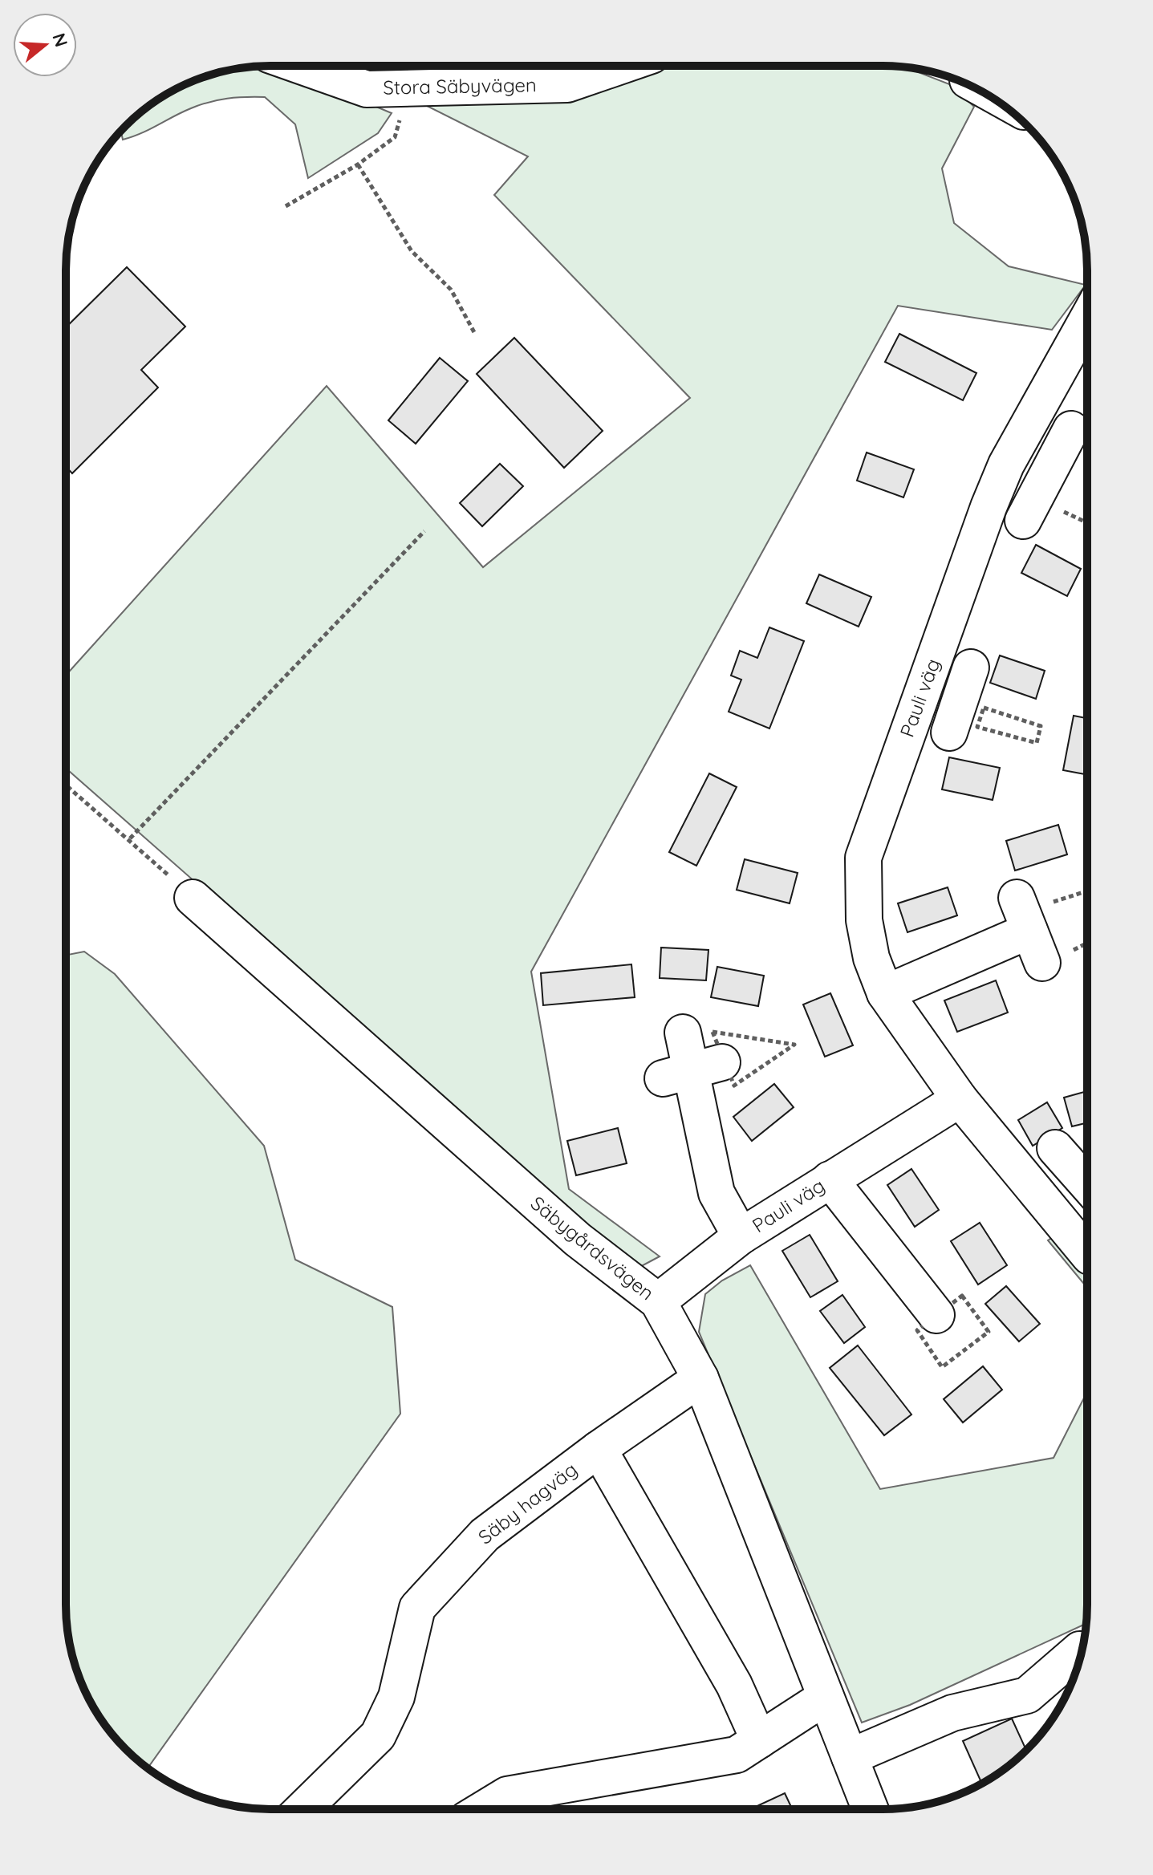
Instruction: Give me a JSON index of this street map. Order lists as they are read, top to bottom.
{
  "streets": {
    "street": [
      "Stora Säbyvägen",
      "Pauli väg",
      "Säbygårdsvägen",
      "Säby hagväg"
    ]
  },
  "crossings": [
    ["Pauli väg", "Säbygårdsvägen"],
    ["Säbygårdsvägen", "Säby hagväg"]
  ],
  "north": "right"
}
